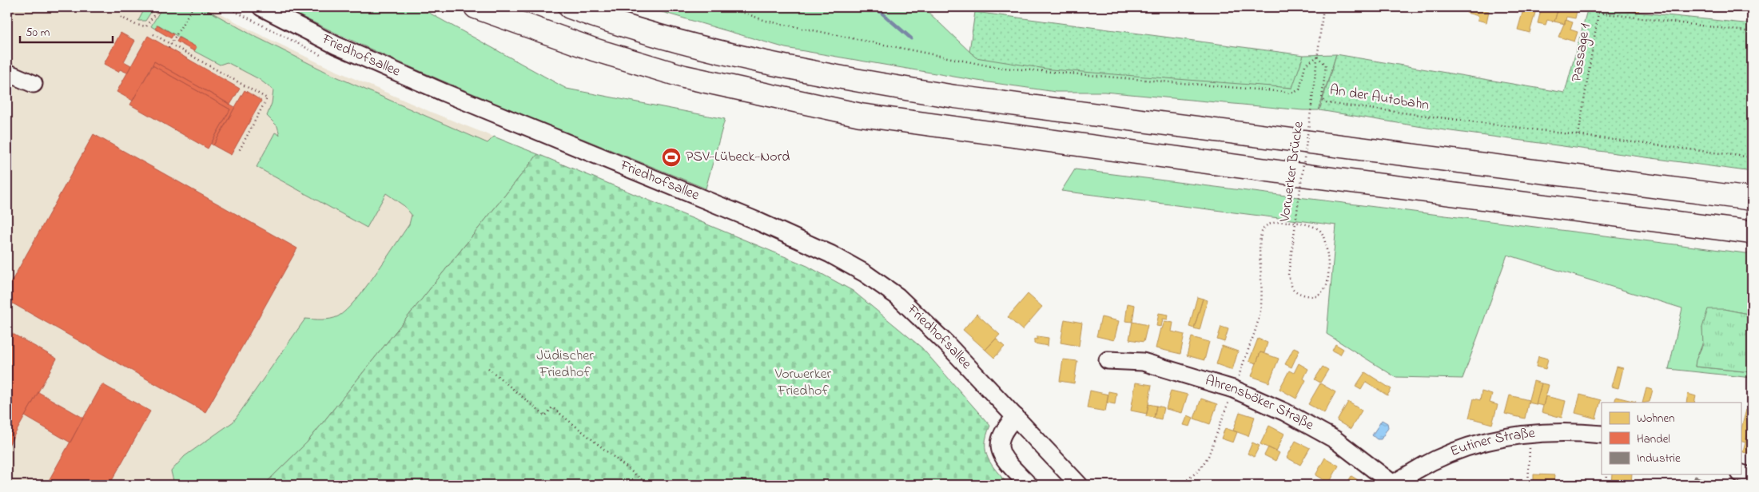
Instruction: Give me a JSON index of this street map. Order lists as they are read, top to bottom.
{
  "streets": {
    "street": ["Friedhofsallee", "Ahrensböker Straße", "Eutiner Straße"],
    "path": ["Passage 1", "An der Autobahn", "Vorwerker Brücke"]
  },
  "crossings": [
    ["Passage 1", "An der Autobahn"],
    ["An der Autobahn", "Vorwerker Brücke"],
    ["Vorwerker Brücke", "Ahrensböker Straße"],
    ["Ahrensböker Straße", "Eutiner Straße"]
  ],
  "parks": ["Jüdischer Friedhof", "Vorwerker Friedhof"],
  "places": {
    "sports": ["PSV-Lübeck-Nord"]
  },
  "legend": ["Wohnen", "Handel", "Industrie"],
  "scale_bar": "50 m"
}
